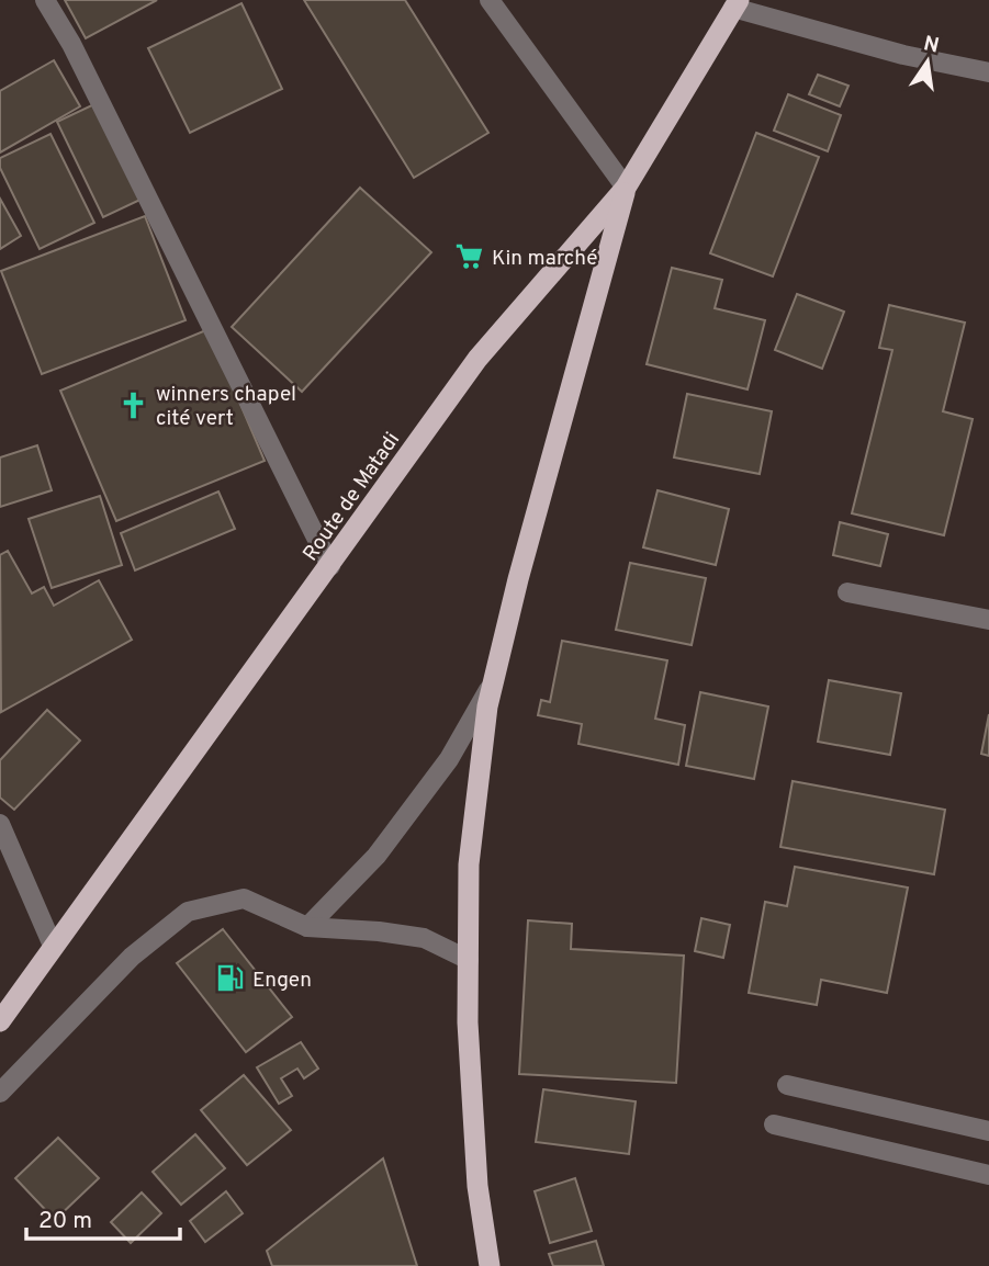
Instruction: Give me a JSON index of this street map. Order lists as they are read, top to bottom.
{
  "streets": {
    "highway": ["Route de Matadi"]
  },
  "places": {
    "supermarket": ["Kin marché"],
    "church": ["winners chapel cité vert"],
    "fuel station": ["Engen"]
  },
  "scale_bar": "20 m",
  "north": "top"
}
